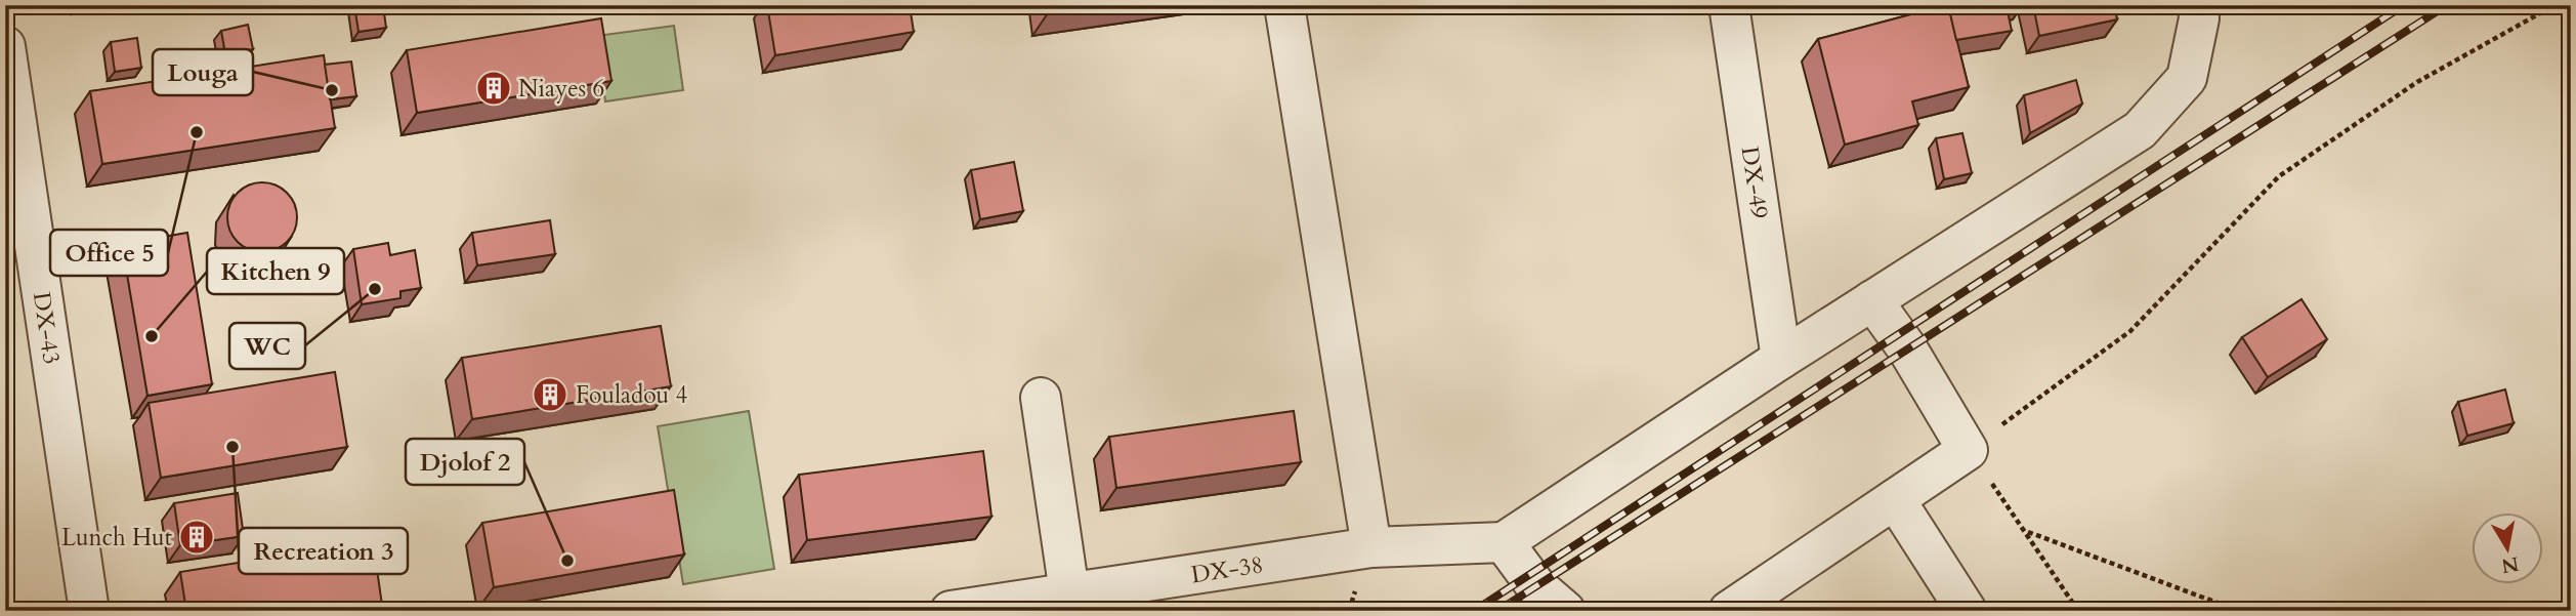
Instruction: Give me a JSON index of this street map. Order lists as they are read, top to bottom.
{
  "streets": {
    "street": ["DX-49", "DX-43", "DX-38"]
  },
  "places": {
    "building": ["Niayes 6", "Fouladou 4", "Lunch Hut"],
    "other": [
      "Louga",
      "Office 5",
      "WC",
      "Kitchen 9",
      "Recreation 3",
      "Djolof 2"
    ]
  },
  "north": "bottom"
}
